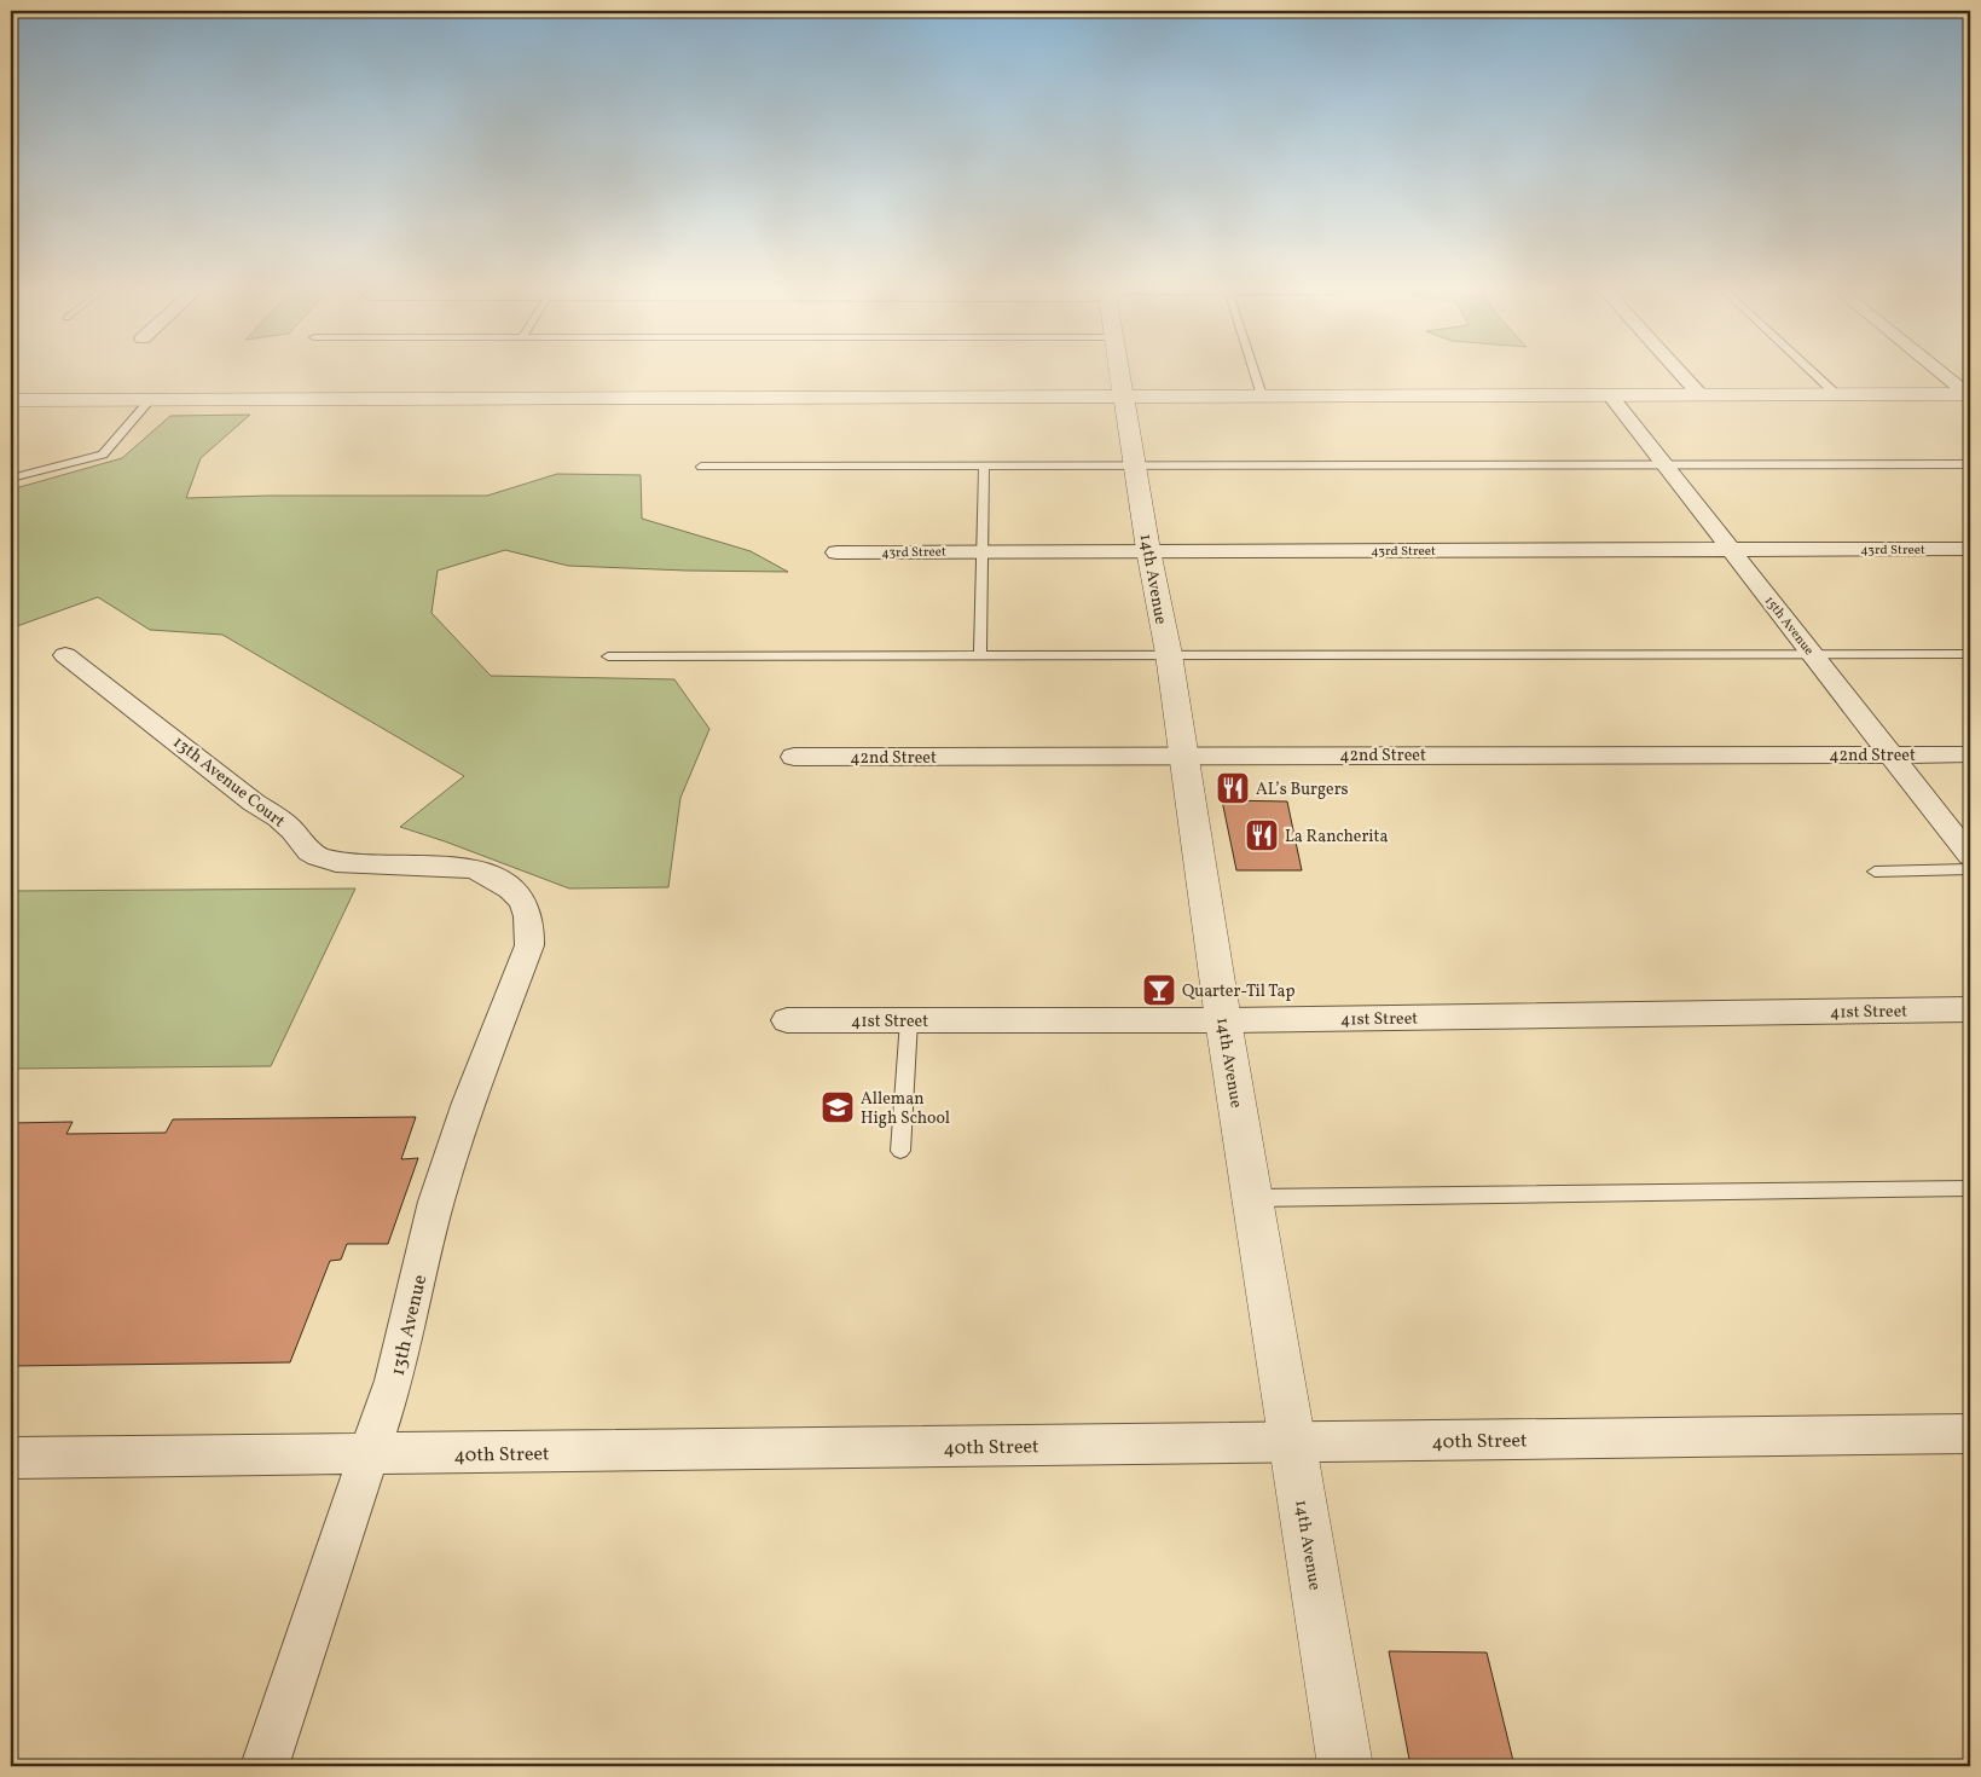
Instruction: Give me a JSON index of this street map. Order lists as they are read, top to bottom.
{
  "streets": {
    "street": [
      "43rd Street",
      "14th Avenue",
      "15th Avenue",
      "42nd Street",
      "13th Avenue Court",
      "41st Street",
      "13th Avenue",
      "40th Street"
    ]
  },
  "crossings": [
    ["43rd Street", "14th Avenue"],
    ["43rd Street", "15th Avenue"],
    ["14th Avenue", "42nd Street"],
    ["14th Avenue", "41st Street"],
    ["14th Avenue", "40th Street"],
    ["15th Avenue", "42nd Street"],
    ["13th Avenue Court", "13th Avenue"],
    ["13th Avenue", "40th Street"]
  ],
  "places": {
    "restaurant": ["AL’s Burgers", "La Rancherita"],
    "bar": ["Quarter-Til Tap"],
    "school or university": ["Alleman High School"]
  }
}
